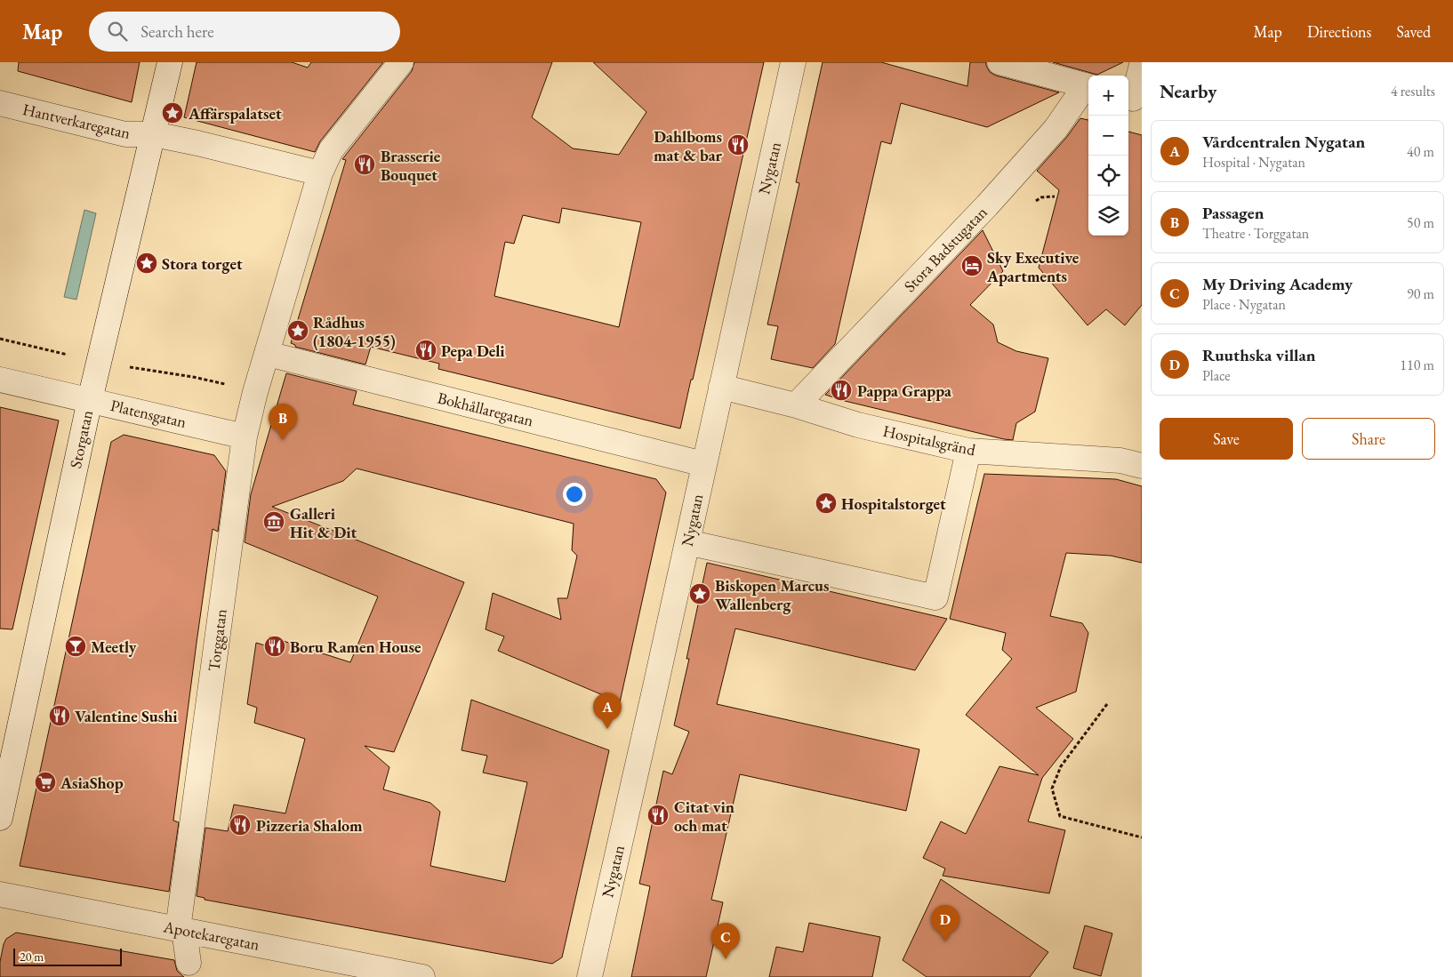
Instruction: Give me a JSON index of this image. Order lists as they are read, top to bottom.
{
  "streets": {
    "street": [
      "Hantverkaregatan",
      "Nygatan",
      "Stora Badstugatan",
      "Bokhållaregatan",
      "Platensgatan",
      "Storgatan",
      "Hospitalsgränd",
      "Torggatan",
      "Apotekaregatan"
    ]
  },
  "crossings": [
    ["Hantverkaregatan", "Storgatan"],
    ["Nygatan", "Bokhållaregatan"],
    ["Nygatan", "Hospitalsgränd"],
    ["Stora Badstugatan", "Hospitalsgränd"],
    ["Bokhållaregatan", "Torggatan"],
    ["Platensgatan", "Storgatan"],
    ["Platensgatan", "Torggatan"],
    ["Torggatan", "Apotekaregatan"]
  ],
  "places": {
    "place": [
      "Affärspalatset",
      "Stora torget",
      "Rådhus (1804-1955)",
      "Hospitalstorget",
      "Biskopen Marcus Wallenberg"
    ],
    "restaurant": [
      "Dahlboms mat & bar",
      "Brasserie Bouquet",
      "Pepa Deli",
      "Pappa Grappa",
      "Boru Ramen House",
      "Valentine Sushi",
      "Citat vin och mat",
      "Pizzeria Shalom"
    ],
    "hotel": ["Sky Executive Apartments"],
    "museum": ["Galleri Hit & Dit"],
    "bar": ["Meetly"],
    "supermarket": ["AsiaShop"]
  },
  "scale_bar": "20 m",
  "page": {
    "header": "Map",
    "search": "Search here",
    "nav": ["Map", "Directions", "Saved"],
    "heading": ["Nearby", "4 results"],
    "map_buttons": ["+", "−"],
    "list": [
      {
        "mark": "A",
        "name": "Vårdcentralen Nygatan",
        "note": "Hospital · Nygatan",
        "value": "40 m"
      },
      {
        "mark": "B",
        "name": "Passagen",
        "note": "Theatre · Torggatan",
        "value": "50 m"
      },
      {
        "mark": "C",
        "name": "My Driving Academy",
        "note": "Place · Nygatan",
        "value": "90 m"
      },
      {
        "mark": "D",
        "name": "Ruuthska villan",
        "note": "Place",
        "value": "110 m"
      }
    ],
    "pins": [
      "B",
      "A",
      "D",
      "C"
    ],
    "buttons": ["Save", "Share"],
    "scale": "20 m"
  }
}
